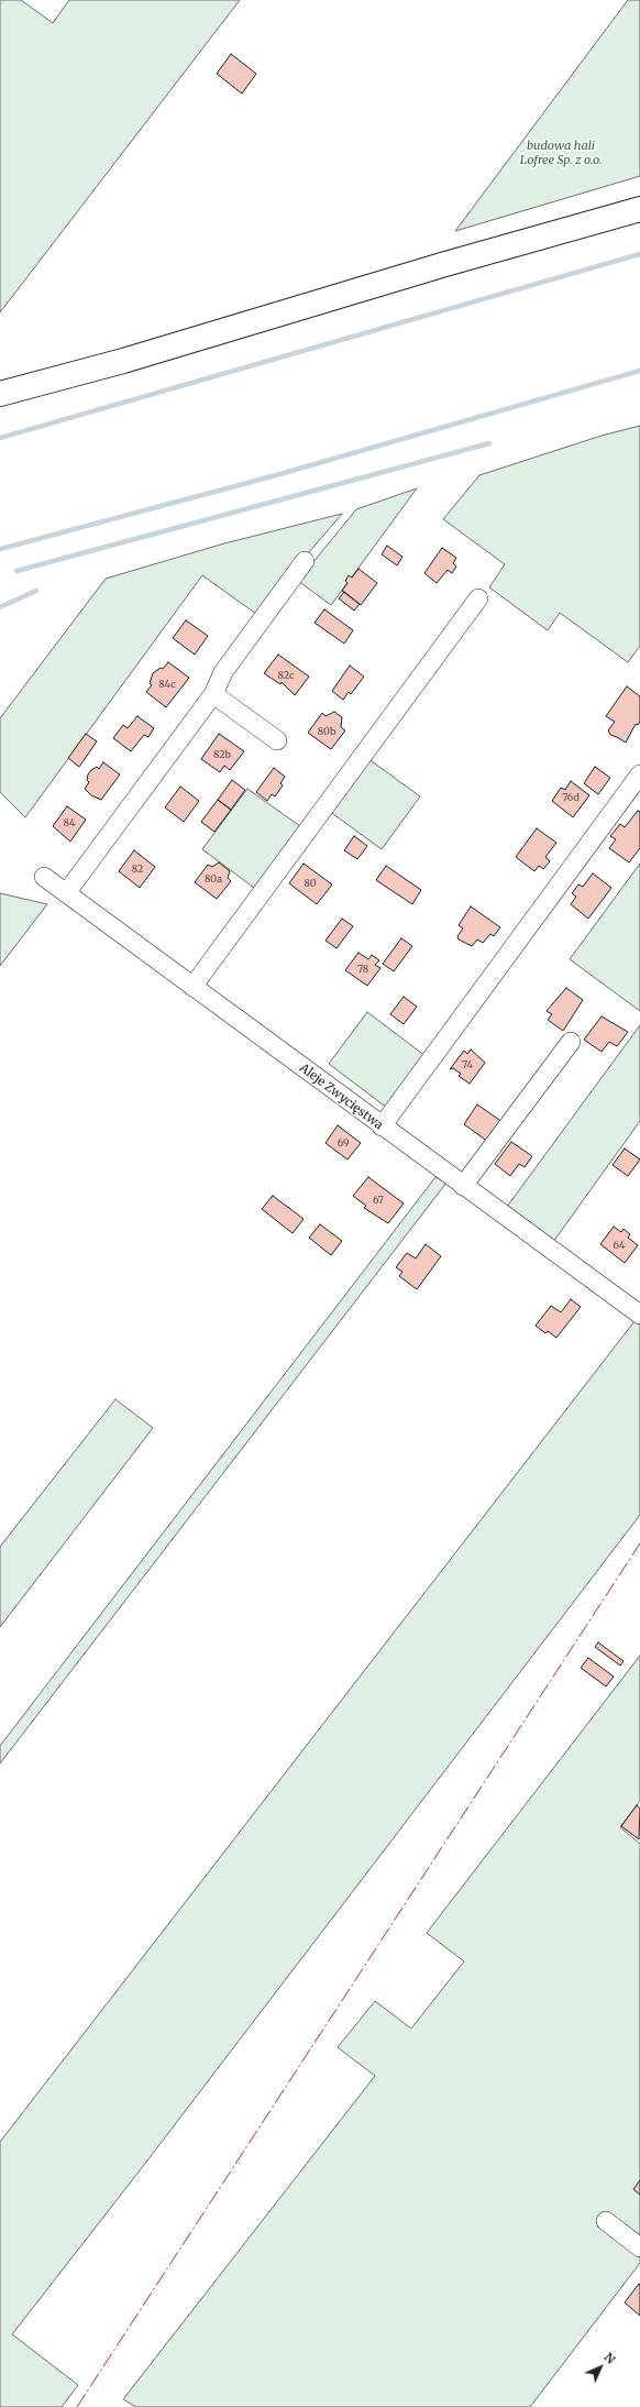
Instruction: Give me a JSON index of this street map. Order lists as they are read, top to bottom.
{
  "streets": {
    "street": ["Aleje Zwycięstwa"]
  },
  "parks": ["budowa hali Lofree Sp. z o.o."],
  "house_numbers": [
    "82c",
    "84c",
    "80b",
    "82b",
    "76d",
    "84",
    "82",
    "80a",
    "80",
    "78",
    "74",
    "69",
    "67",
    "64"
  ],
  "north": "top right"
}
